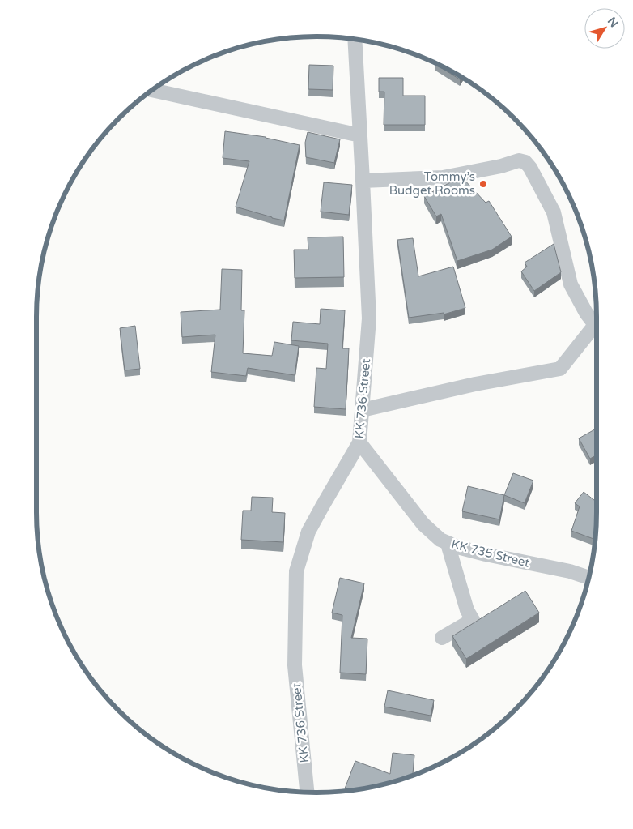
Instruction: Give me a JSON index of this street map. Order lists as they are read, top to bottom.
{
  "streets": {
    "street": ["KK 736 Street", "KK 735 Street"]
  },
  "crossings": [
    ["KK 736 Street", "KK 735 Street"]
  ],
  "places": ["Tommy’s Budget Rooms"],
  "north": "top right"
}
